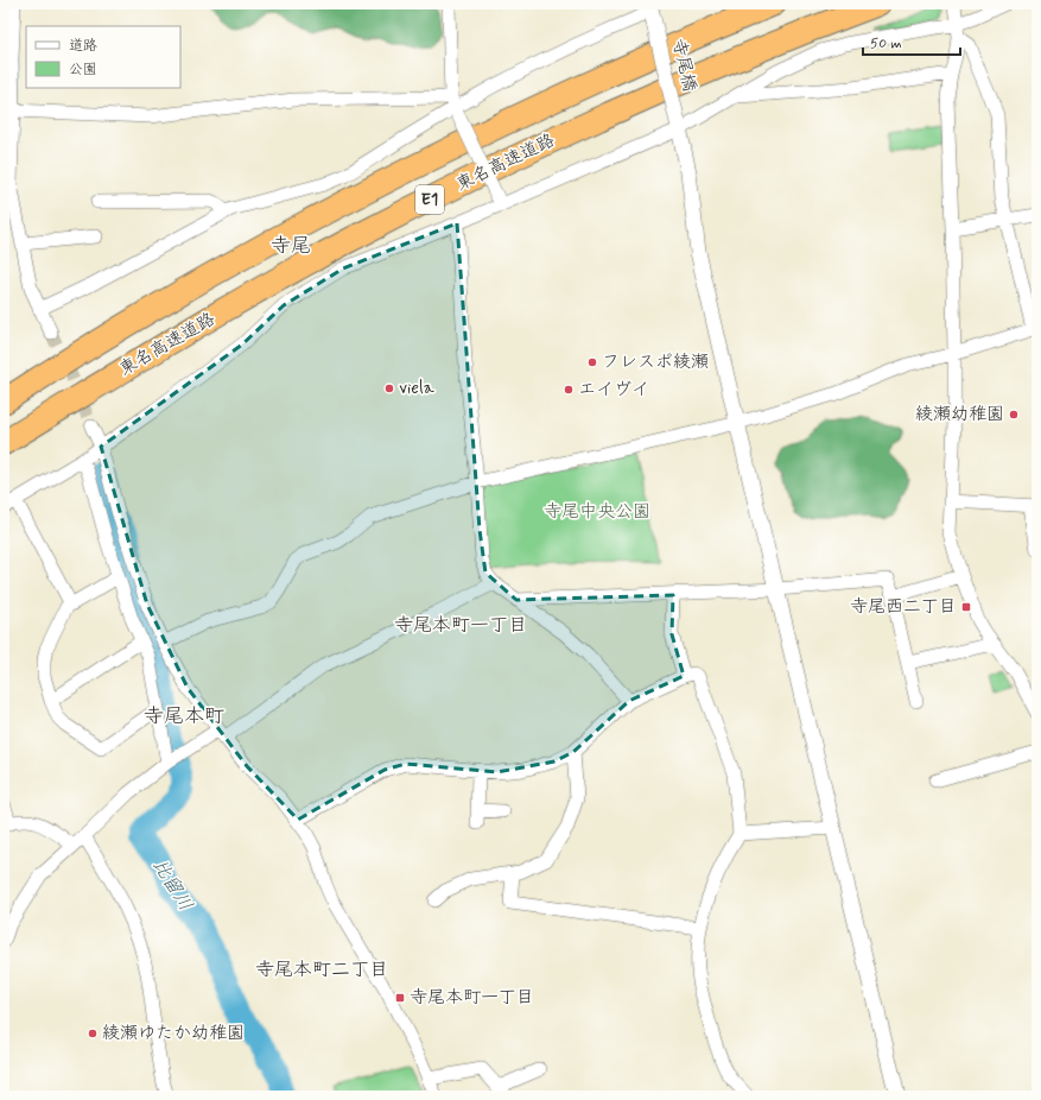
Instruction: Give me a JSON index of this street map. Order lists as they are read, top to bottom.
{
  "streets": {
    "highway": ["東名高速道路", "E1"],
    "street": ["寺尾橋"]
  },
  "districts": [
    "寺尾",
    "寺尾本町一丁目",
    "寺尾本町",
    "寺尾本町二丁目"
  ],
  "water": ["比留川"],
  "parks": ["寺尾中央公園"],
  "places": {
    "other": [
      "フレスポ綾瀬",
      "viela",
      "エイヴイ",
      "綾瀬幼稚園",
      "綾瀬ゆたか幼稚園"
    ],
    "transit": ["寺尾西二丁目", "寺尾本町一丁目"]
  },
  "legend": ["道路", "公園"],
  "scale_bar": "50 m"
}
